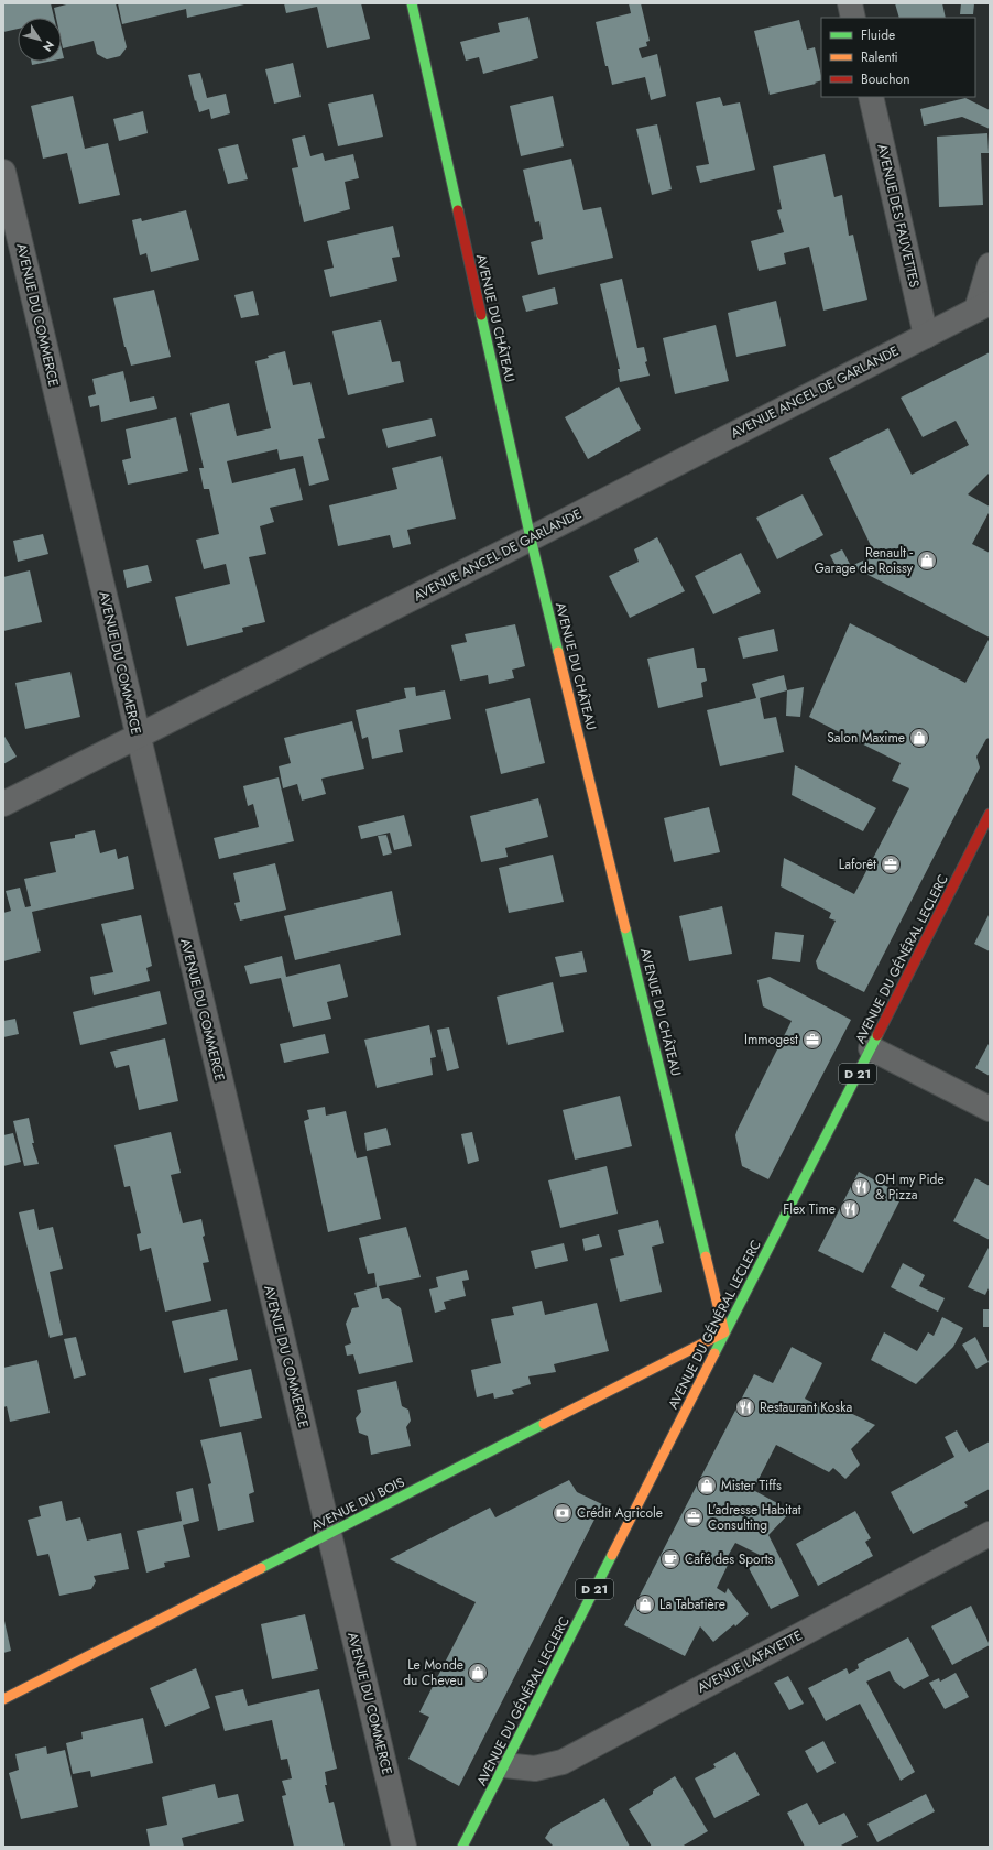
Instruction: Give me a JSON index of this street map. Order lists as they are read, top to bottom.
{
  "streets": {
    "street": [
      "AVENUE DES FAUVETTES",
      "AVENUE DU COMMERCE",
      "AVENUE DU CHÂTEAU",
      "AVENUE ANCEL DE GARLANDE",
      "AVENUE DU GÉNÉRAL LECLERC",
      "D 21",
      "AVENUE DU BOIS",
      "AVENUE LAFAYETTE"
    ]
  },
  "crossings": [
    ["AVENUE DES FAUVETTES", "AVENUE ANCEL DE GARLANDE"],
    ["AVENUE DU COMMERCE", "AVENUE ANCEL DE GARLANDE"],
    ["AVENUE DU COMMERCE", "AVENUE DU BOIS"],
    ["AVENUE DU CHÂTEAU", "AVENUE ANCEL DE GARLANDE"],
    ["AVENUE DU CHÂTEAU", "AVENUE DU GÉNÉRAL LECLERC"],
    ["AVENUE DU CHÂTEAU", "AVENUE DU BOIS"],
    ["AVENUE DU GÉNÉRAL LECLERC", "AVENUE DU BOIS"],
    ["AVENUE DU GÉNÉRAL LECLERC", "AVENUE LAFAYETTE"]
  ],
  "places": {
    "shop": [
      "Renault - Garage de Roissy",
      "Salon Maxime",
      "Mister Tiffs",
      "La Tabatière",
      "Le Monde du Cheveu"
    ],
    "office": ["Laforêt", "Immogest", "L'adresse Habitat Consulting"],
    "restaurant": ["OH my Pide & Pizza", "Flex Time", "Restaurant Koska"],
    "bank": ["Crédit Agricole"],
    "cafe": ["Café des Sports"]
  },
  "legend": ["Fluide", "Ralenti", "Bouchon"],
  "north": "bottom right"
}
